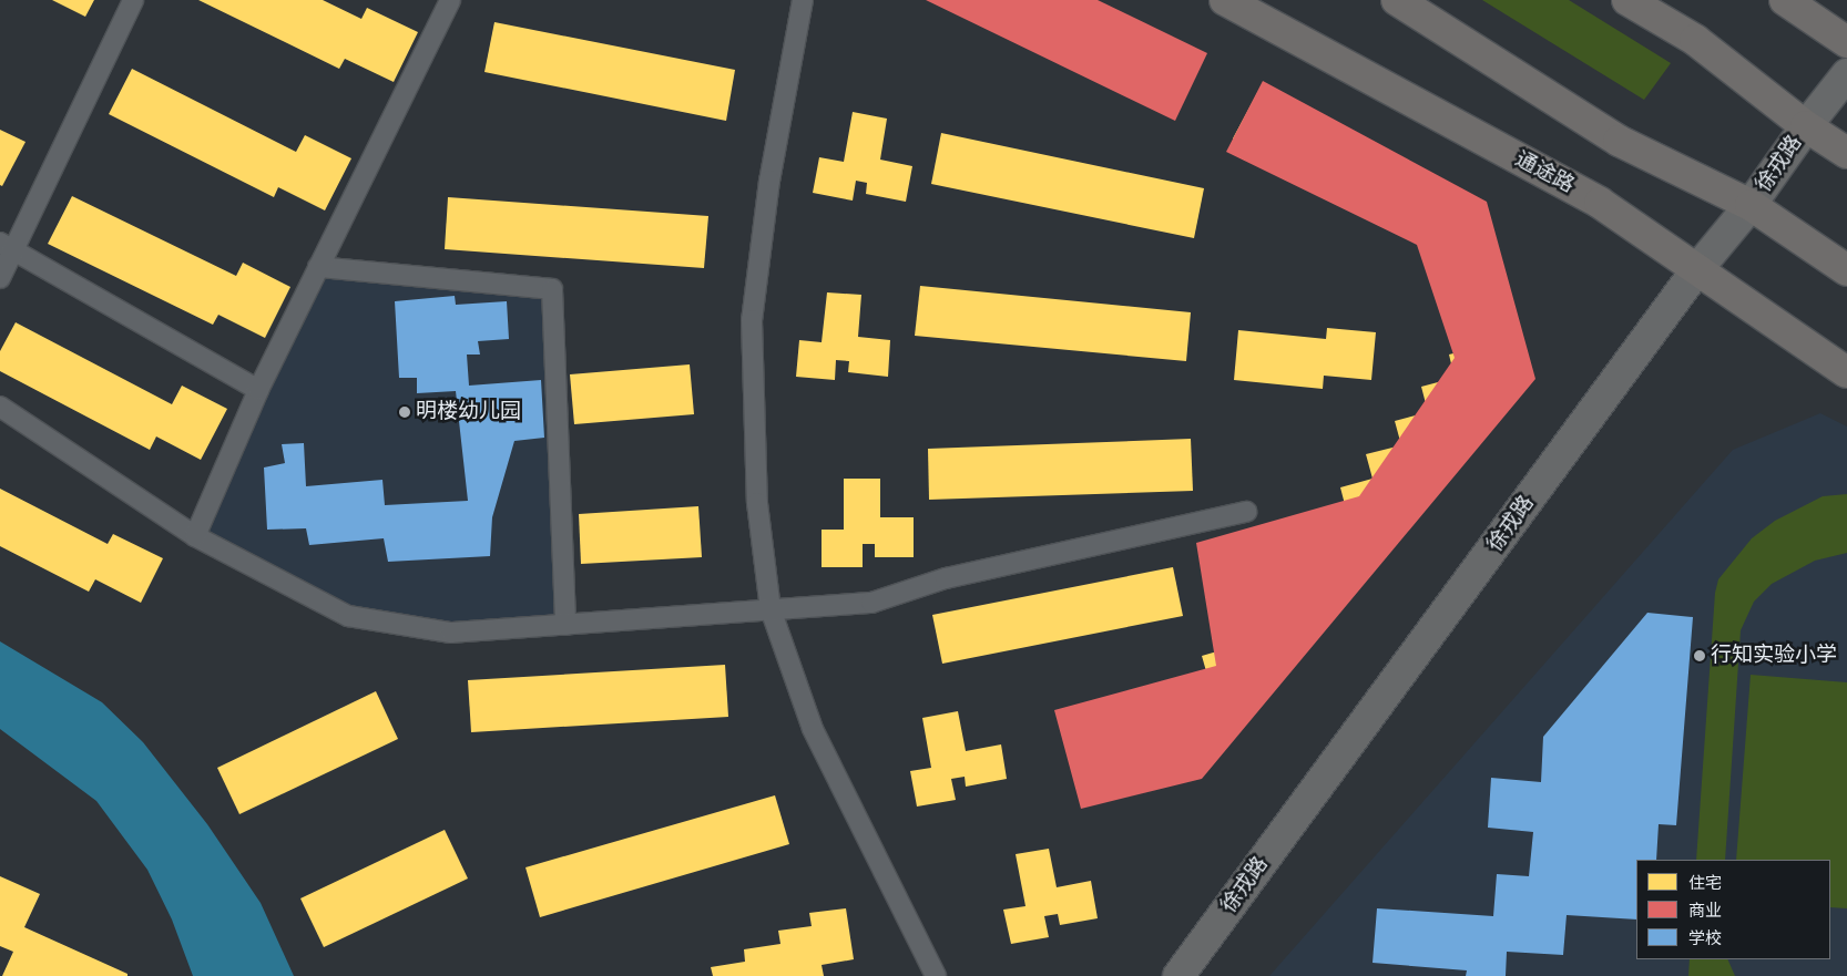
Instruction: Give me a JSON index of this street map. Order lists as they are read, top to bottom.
{
  "streets": {
    "main road": ["通途路"],
    "street": ["徐戎路"]
  },
  "crossings": [
    ["徐戎路", "通途路"]
  ],
  "places": ["明楼幼儿园", "行知实验小学"],
  "legend": ["住宅", "商业", "学校"]
}
